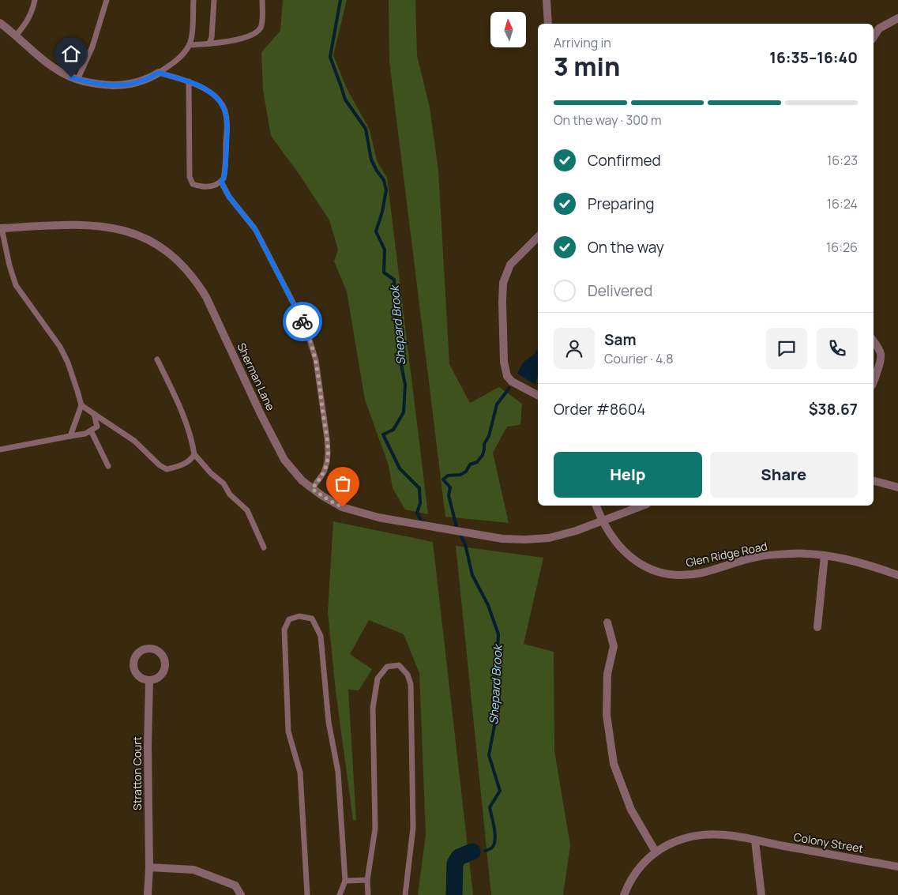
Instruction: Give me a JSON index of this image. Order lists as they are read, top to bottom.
{
  "streets": {
    "street": [
      "Sherman Lane",
      "Glen Ridge Road",
      "Stratton Court",
      "Colony Street"
    ]
  },
  "crossings": [
    ["Sherman Lane", "Glen Ridge Road"]
  ],
  "water": ["Shepard Brook"],
  "north": "top",
  "page": {
    "heading": ["3 min", "Arriving in", "16:35–16:40"],
    "panel": [
      "Sam",
      "Courier · 4.8",
      "Order #8604",
      "$38.67"
    ],
    "bar": "On the way · 300 m",
    "list": [
      ["Confirmed", "16:23"],
      ["Preparing", "16:24"],
      ["On the way", "16:26"],
      "Delivered"
    ],
    "buttons": ["Help", "Share"]
  }
}
